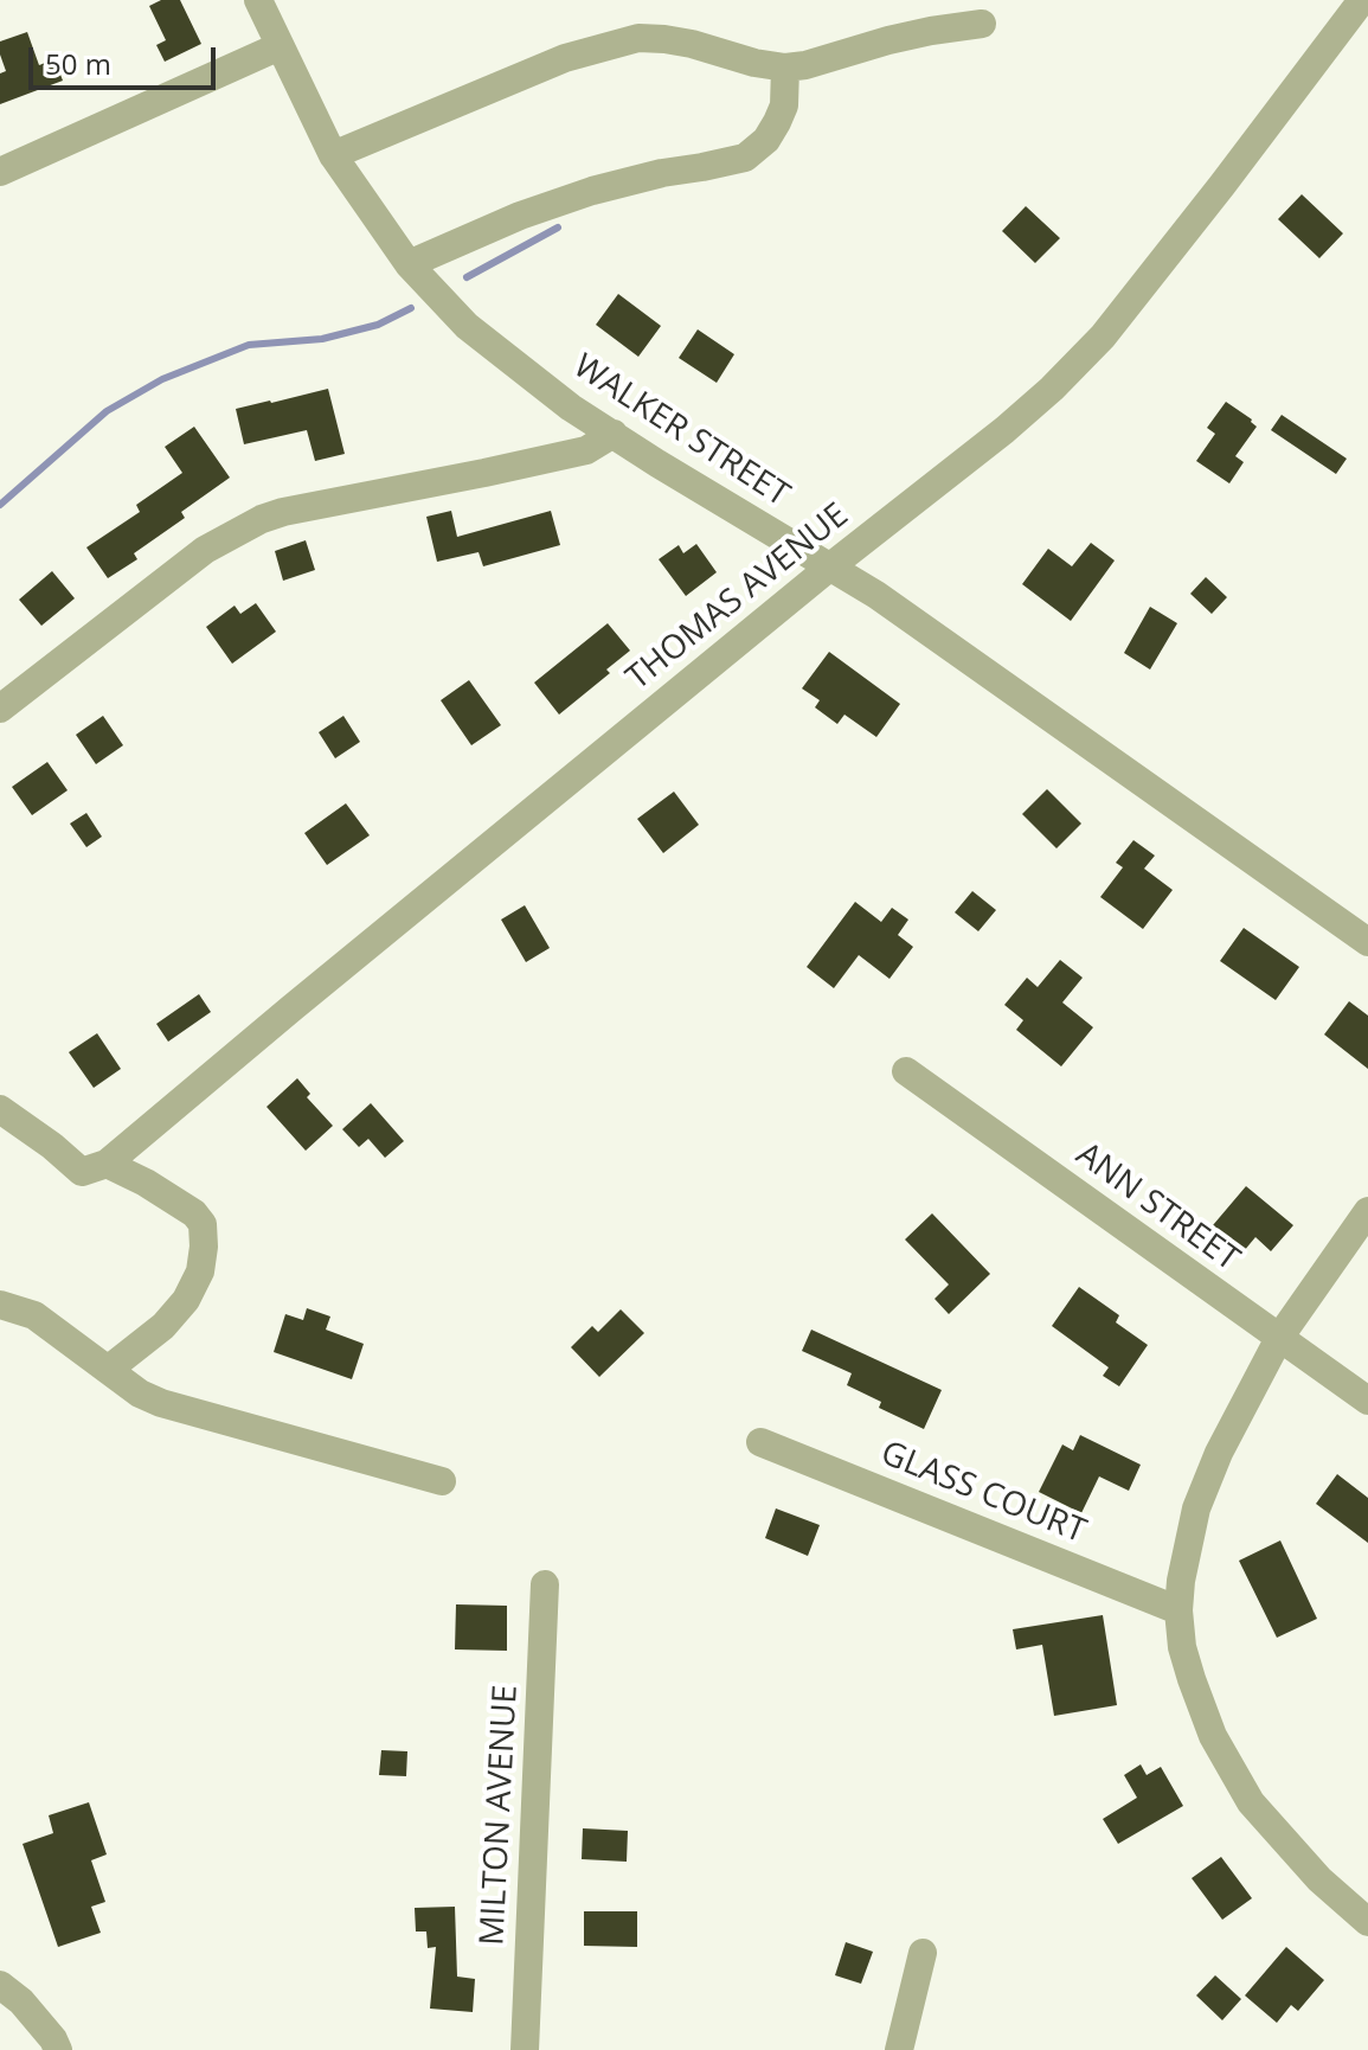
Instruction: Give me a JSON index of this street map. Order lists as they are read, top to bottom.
{
  "streets": {
    "street": [
      "WALKER STREET",
      "THOMAS AVENUE",
      "ANN STREET",
      "GLASS COURT",
      "MILTON AVENUE"
    ]
  },
  "crossings": [
    ["WALKER STREET", "THOMAS AVENUE"]
  ],
  "scale_bar": "50 m"
}
